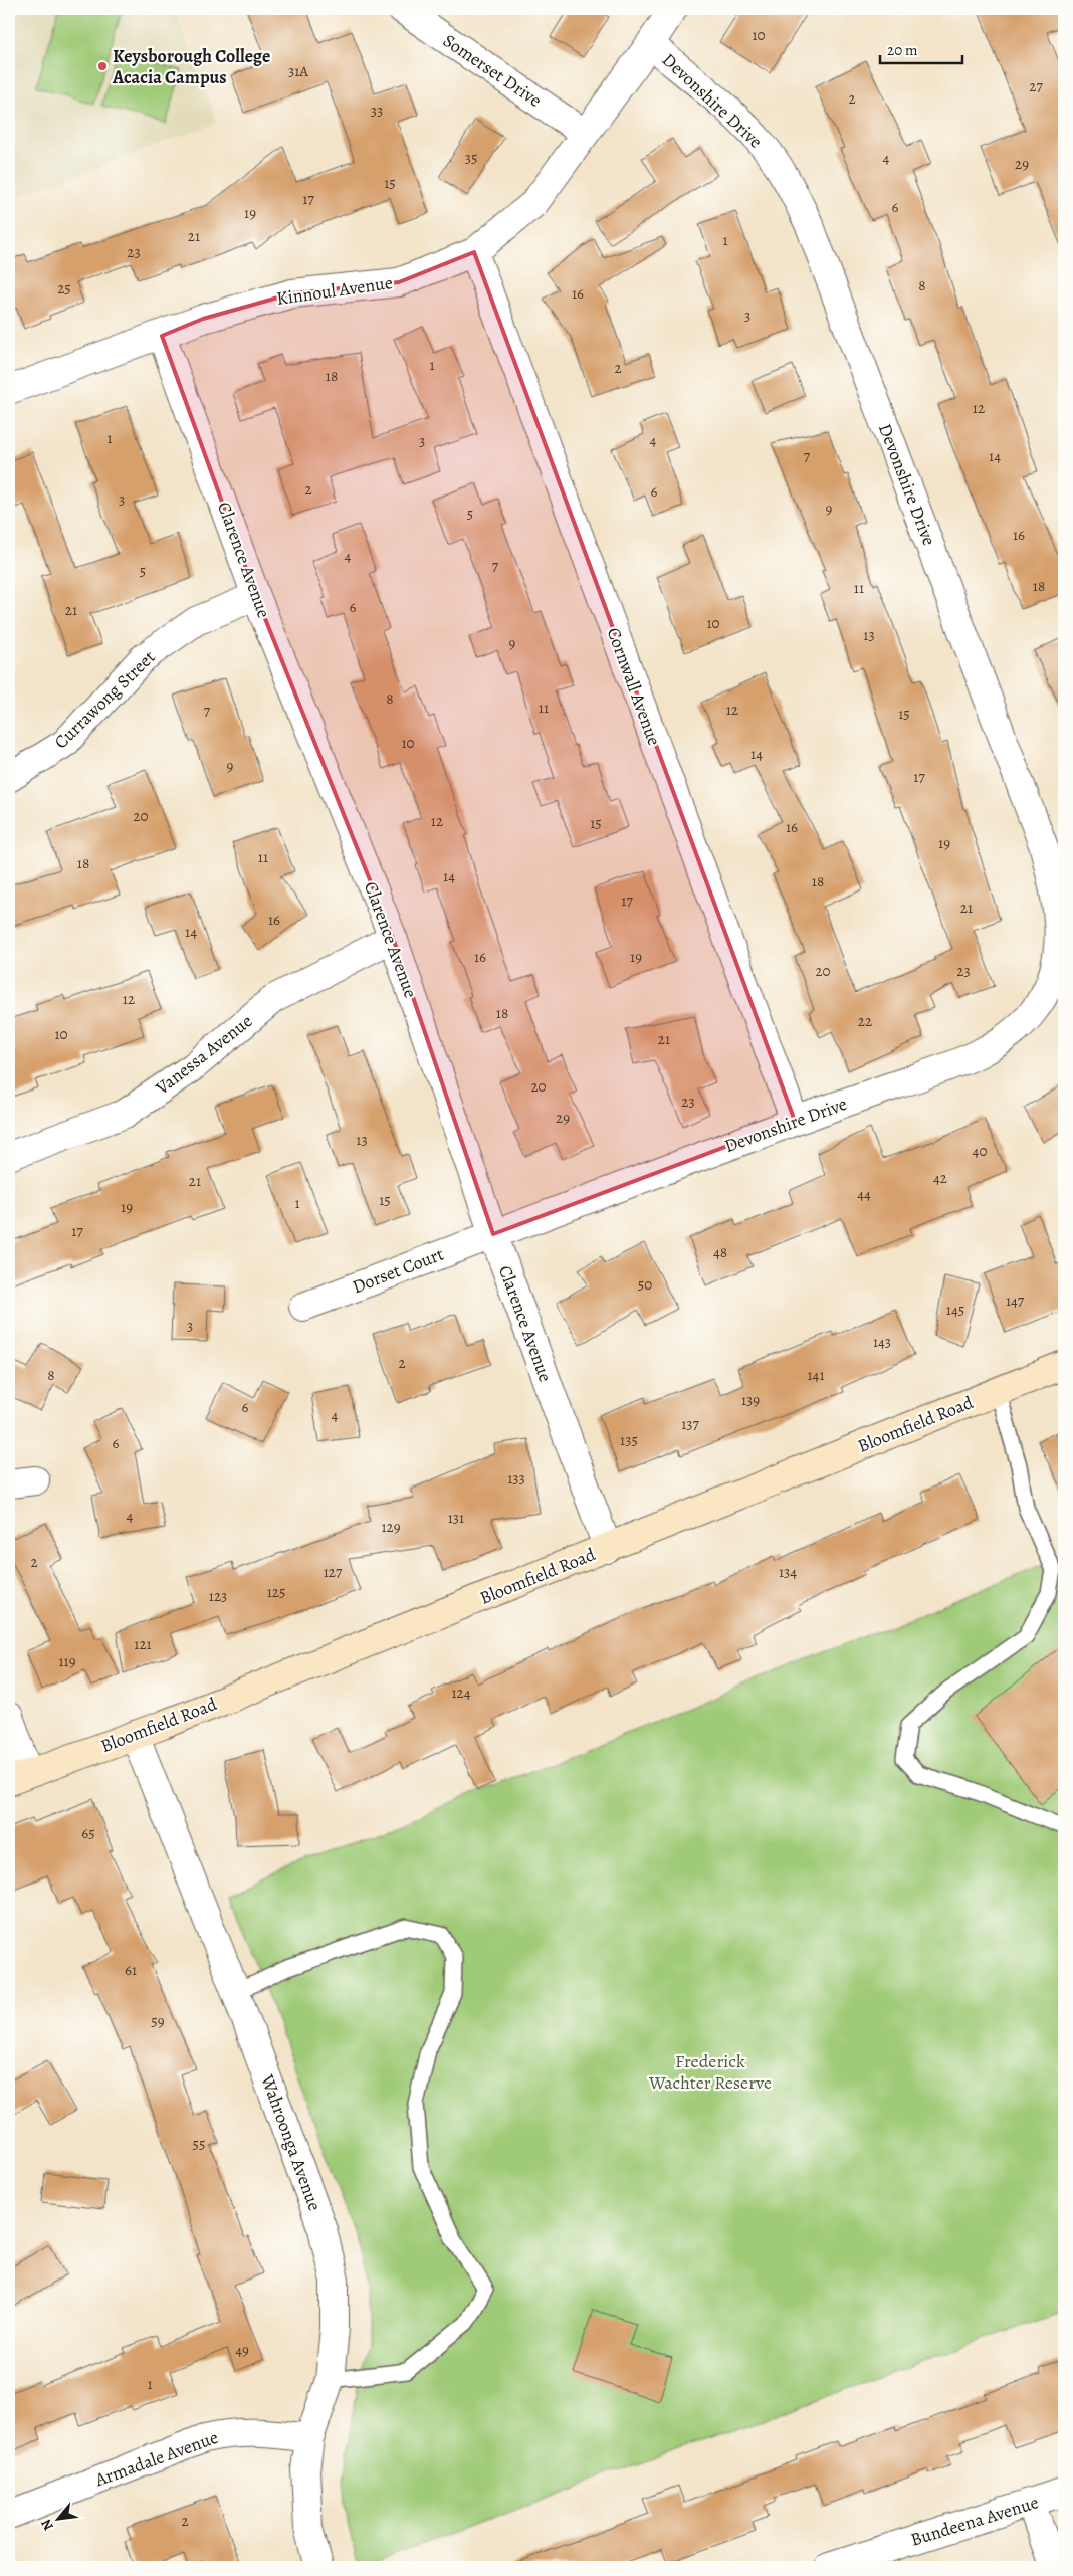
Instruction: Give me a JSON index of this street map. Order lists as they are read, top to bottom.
{
  "streets": {
    "street": [
      "Somerset Drive",
      "Devonshire Drive",
      "Kinnoul Avenue",
      "Clarence Avenue",
      "Cornwall Avenue",
      "Currawong Street",
      "Vanessa Avenue",
      "Dorset Court",
      "Bloomfield Road",
      "Wahroonga Avenue",
      "Armadale Avenue",
      "Bundeena Avenue"
    ]
  },
  "crossings": [
    ["Somerset Drive", "Kinnoul Avenue"],
    ["Devonshire Drive", "Kinnoul Avenue"],
    ["Devonshire Drive", "Clarence Avenue"],
    ["Devonshire Drive", "Cornwall Avenue"],
    ["Devonshire Drive", "Dorset Court"],
    ["Kinnoul Avenue", "Clarence Avenue"],
    ["Kinnoul Avenue", "Cornwall Avenue"],
    ["Clarence Avenue", "Currawong Street"],
    ["Clarence Avenue", "Vanessa Avenue"],
    ["Clarence Avenue", "Dorset Court"],
    ["Clarence Avenue", "Bloomfield Road"],
    ["Bloomfield Road", "Wahroonga Avenue"],
    ["Wahroonga Avenue", "Armadale Avenue"]
  ],
  "parks": ["Frederick Wachter Reserve"],
  "places": ["Keysborough College Acacia Campus"],
  "house_numbers": [
    "10",
    "31A",
    "27",
    "2",
    "33",
    "35",
    "4",
    "29",
    "15",
    "17",
    "6",
    "19",
    "21",
    "1",
    "23",
    "8",
    "25",
    "16",
    "3",
    "1",
    "2",
    "18",
    "12",
    "1",
    "4",
    "3",
    "7",
    "14",
    "2",
    "6",
    "3",
    "9",
    "5",
    "16",
    "4",
    "7",
    "5",
    "18",
    "11",
    "6",
    "21",
    "10",
    "13",
    "9",
    "8",
    "11",
    "12",
    "7",
    "15",
    "10",
    "14",
    "9",
    "17",
    "20",
    "12",
    "15",
    "16",
    "19",
    "11",
    "18",
    "14",
    "18",
    "17",
    "21",
    "16",
    "14",
    "16",
    "19",
    "20",
    "23",
    "12",
    "18",
    "22",
    "10",
    "21",
    "20",
    "23",
    "29",
    "13",
    "40",
    "42",
    "21",
    "44",
    "15",
    "1",
    "19",
    "17",
    "48",
    "50",
    "147",
    "145",
    "3",
    "143",
    "2",
    "8",
    "141",
    "139",
    "6",
    "4",
    "137",
    "135",
    "6",
    "133",
    "4",
    "131",
    "129",
    "2",
    "127",
    "134",
    "125",
    "123",
    "121",
    "119",
    "124",
    "65",
    "61",
    "59",
    "55",
    "49",
    "1",
    "2"
  ],
  "scale_bar": "20 m",
  "north": "bottom left"
}
